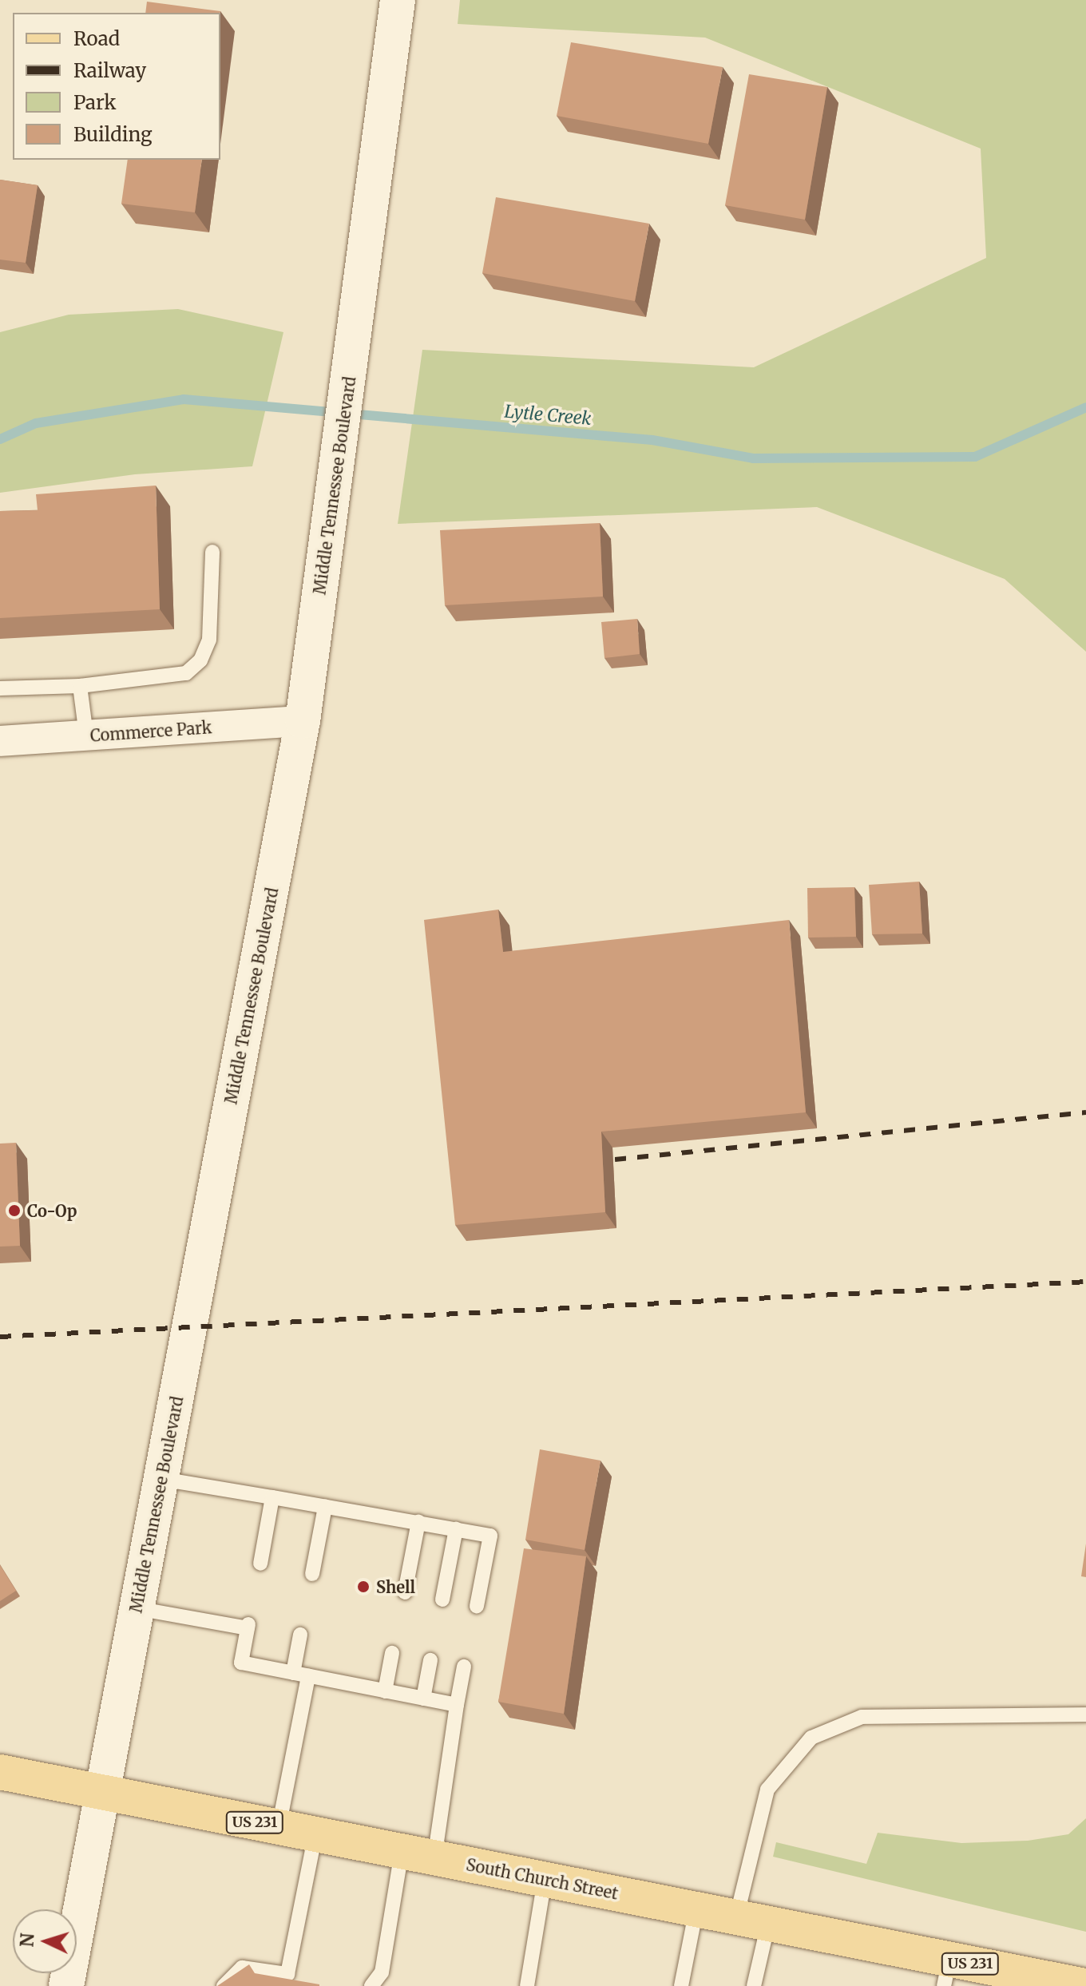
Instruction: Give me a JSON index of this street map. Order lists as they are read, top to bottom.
{
  "streets": {
    "main road": ["Middle Tennessee Boulevard", "US 231", "South Church Street"],
    "street": ["Commerce Park"]
  },
  "crossings": [
    ["Middle Tennessee Boulevard", "Commerce Park"],
    ["Middle Tennessee Boulevard", "South Church Street"]
  ],
  "water": ["Lytle Creek"],
  "places": ["Co-Op", "Shell"],
  "legend": [
    "Road",
    "Railway",
    "Park",
    "Building"
  ],
  "north": "left"
}
